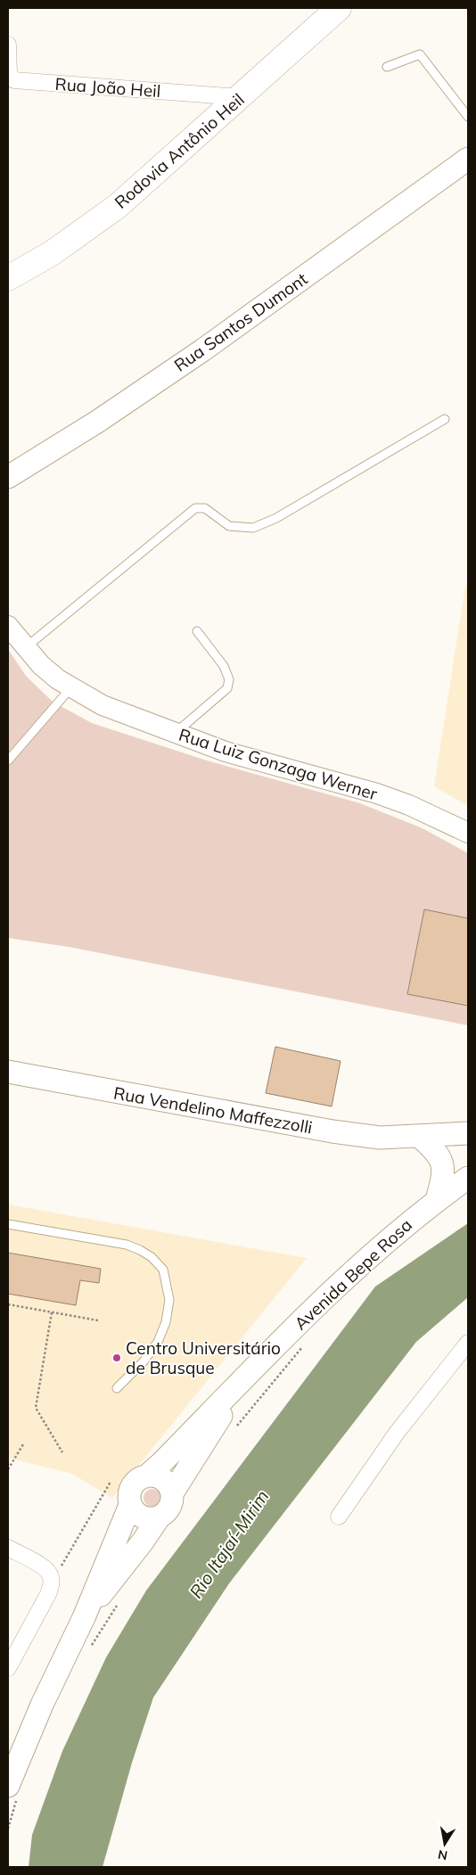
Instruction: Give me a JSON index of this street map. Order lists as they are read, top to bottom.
{
  "streets": {
    "main road": [
      "Rodovia Antônio Heil",
      "Rua Santos Dumont",
      "Rua Vendelino Maffezzolli",
      "Avenida Bepe Rosa"
    ],
    "street": ["Rua João Heil", "Rua Luiz Gonzaga Werner"]
  },
  "crossings": [
    ["Rua João Heil", "Rodovia Antônio Heil"]
  ],
  "water": ["Rio Itajaí-Mirim"],
  "places": ["Centro Universitário de Brusque"],
  "north": "bottom"
}
